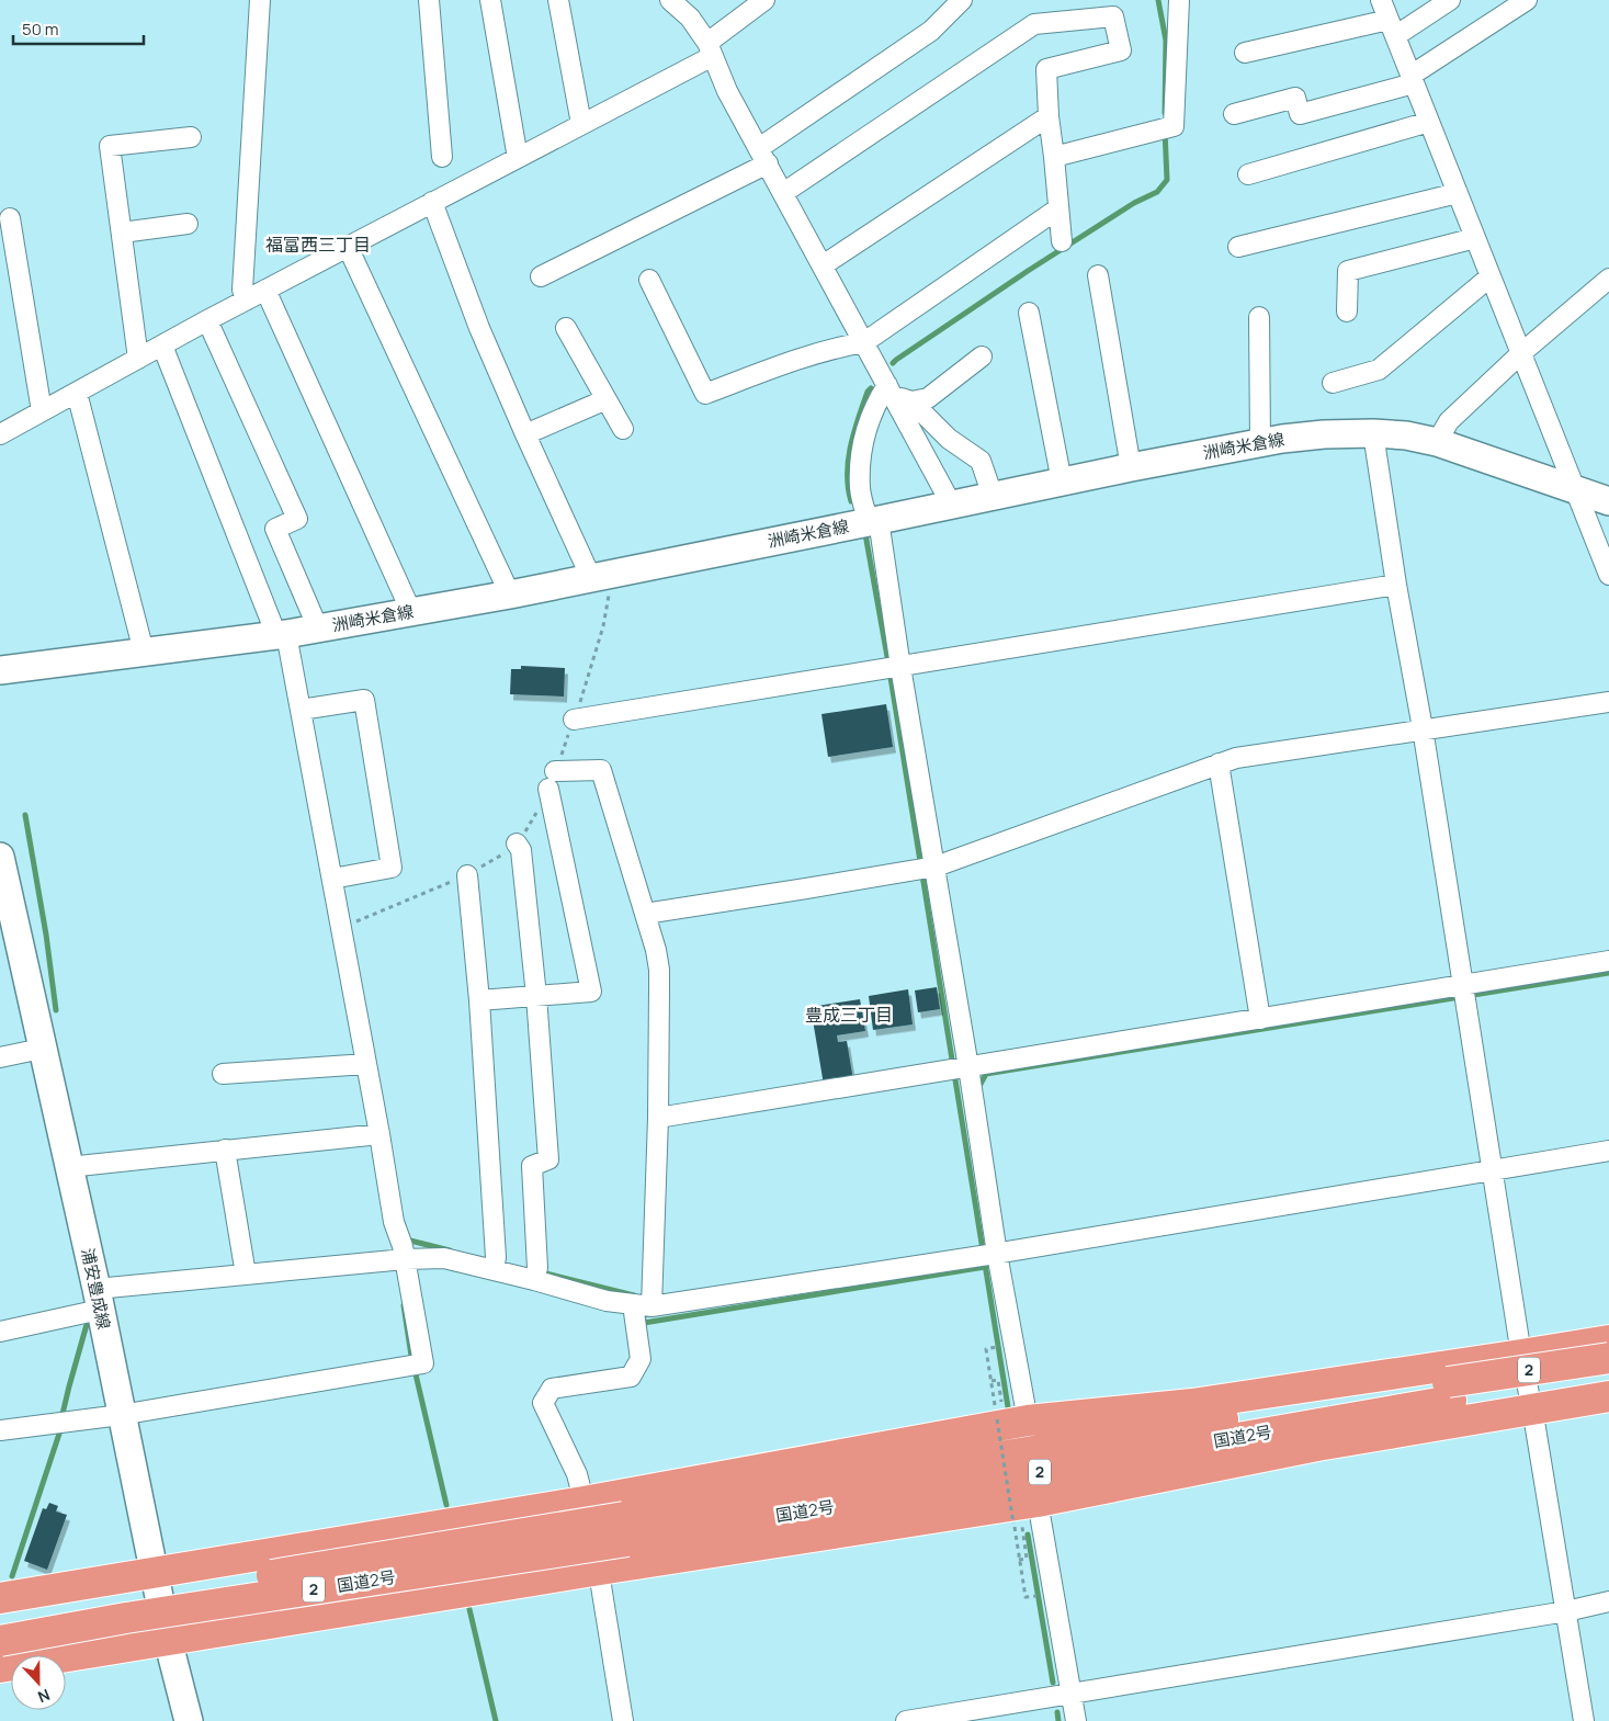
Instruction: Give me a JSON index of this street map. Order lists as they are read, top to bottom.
{
  "streets": {
    "highway": ["2", "国道2号"],
    "main road": ["洲崎米倉線", "浦安豊成線"]
  },
  "districts": ["福富西三丁目", "豊成三丁目"],
  "scale_bar": "50 m",
  "north": "bottom"
}
